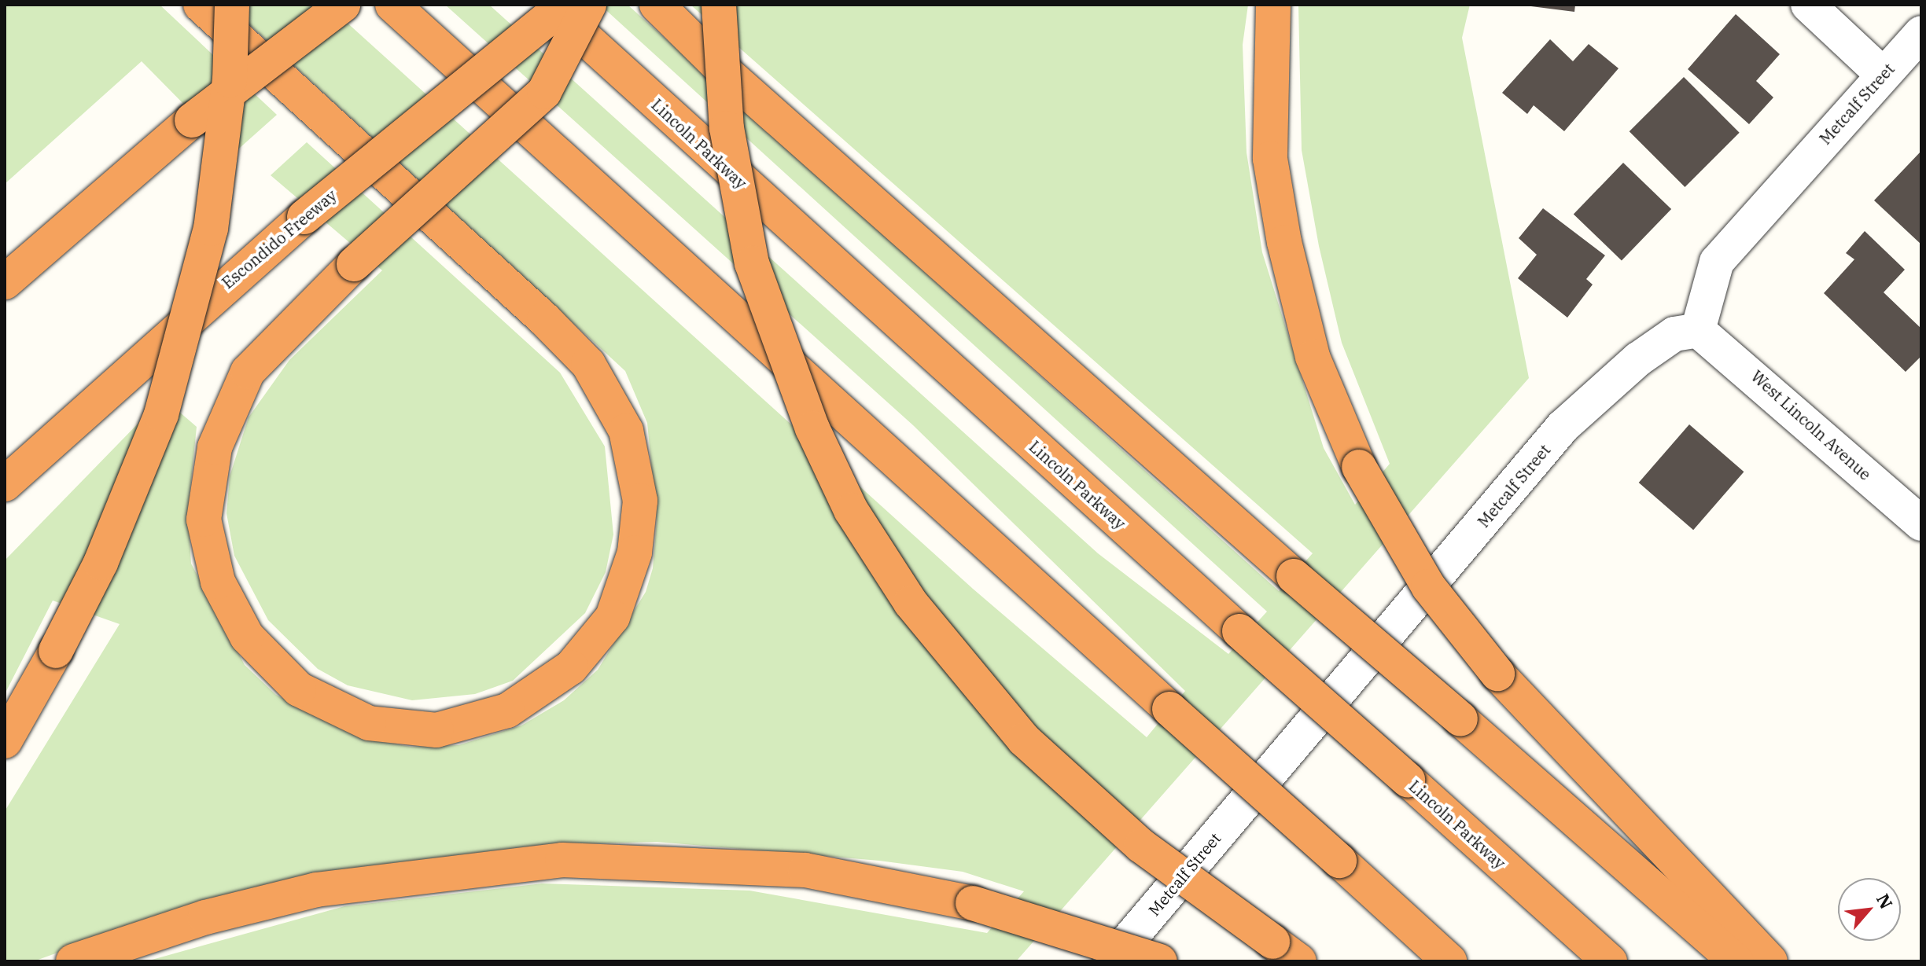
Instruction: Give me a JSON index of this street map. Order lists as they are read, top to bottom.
{
  "streets": {
    "highway": ["Lincoln Parkway", "Escondido Freeway"],
    "street": ["Metcalf Street", "West Lincoln Avenue"]
  },
  "crossings": [
    ["Metcalf Street", "West Lincoln Avenue"]
  ],
  "north": "top right"
}
